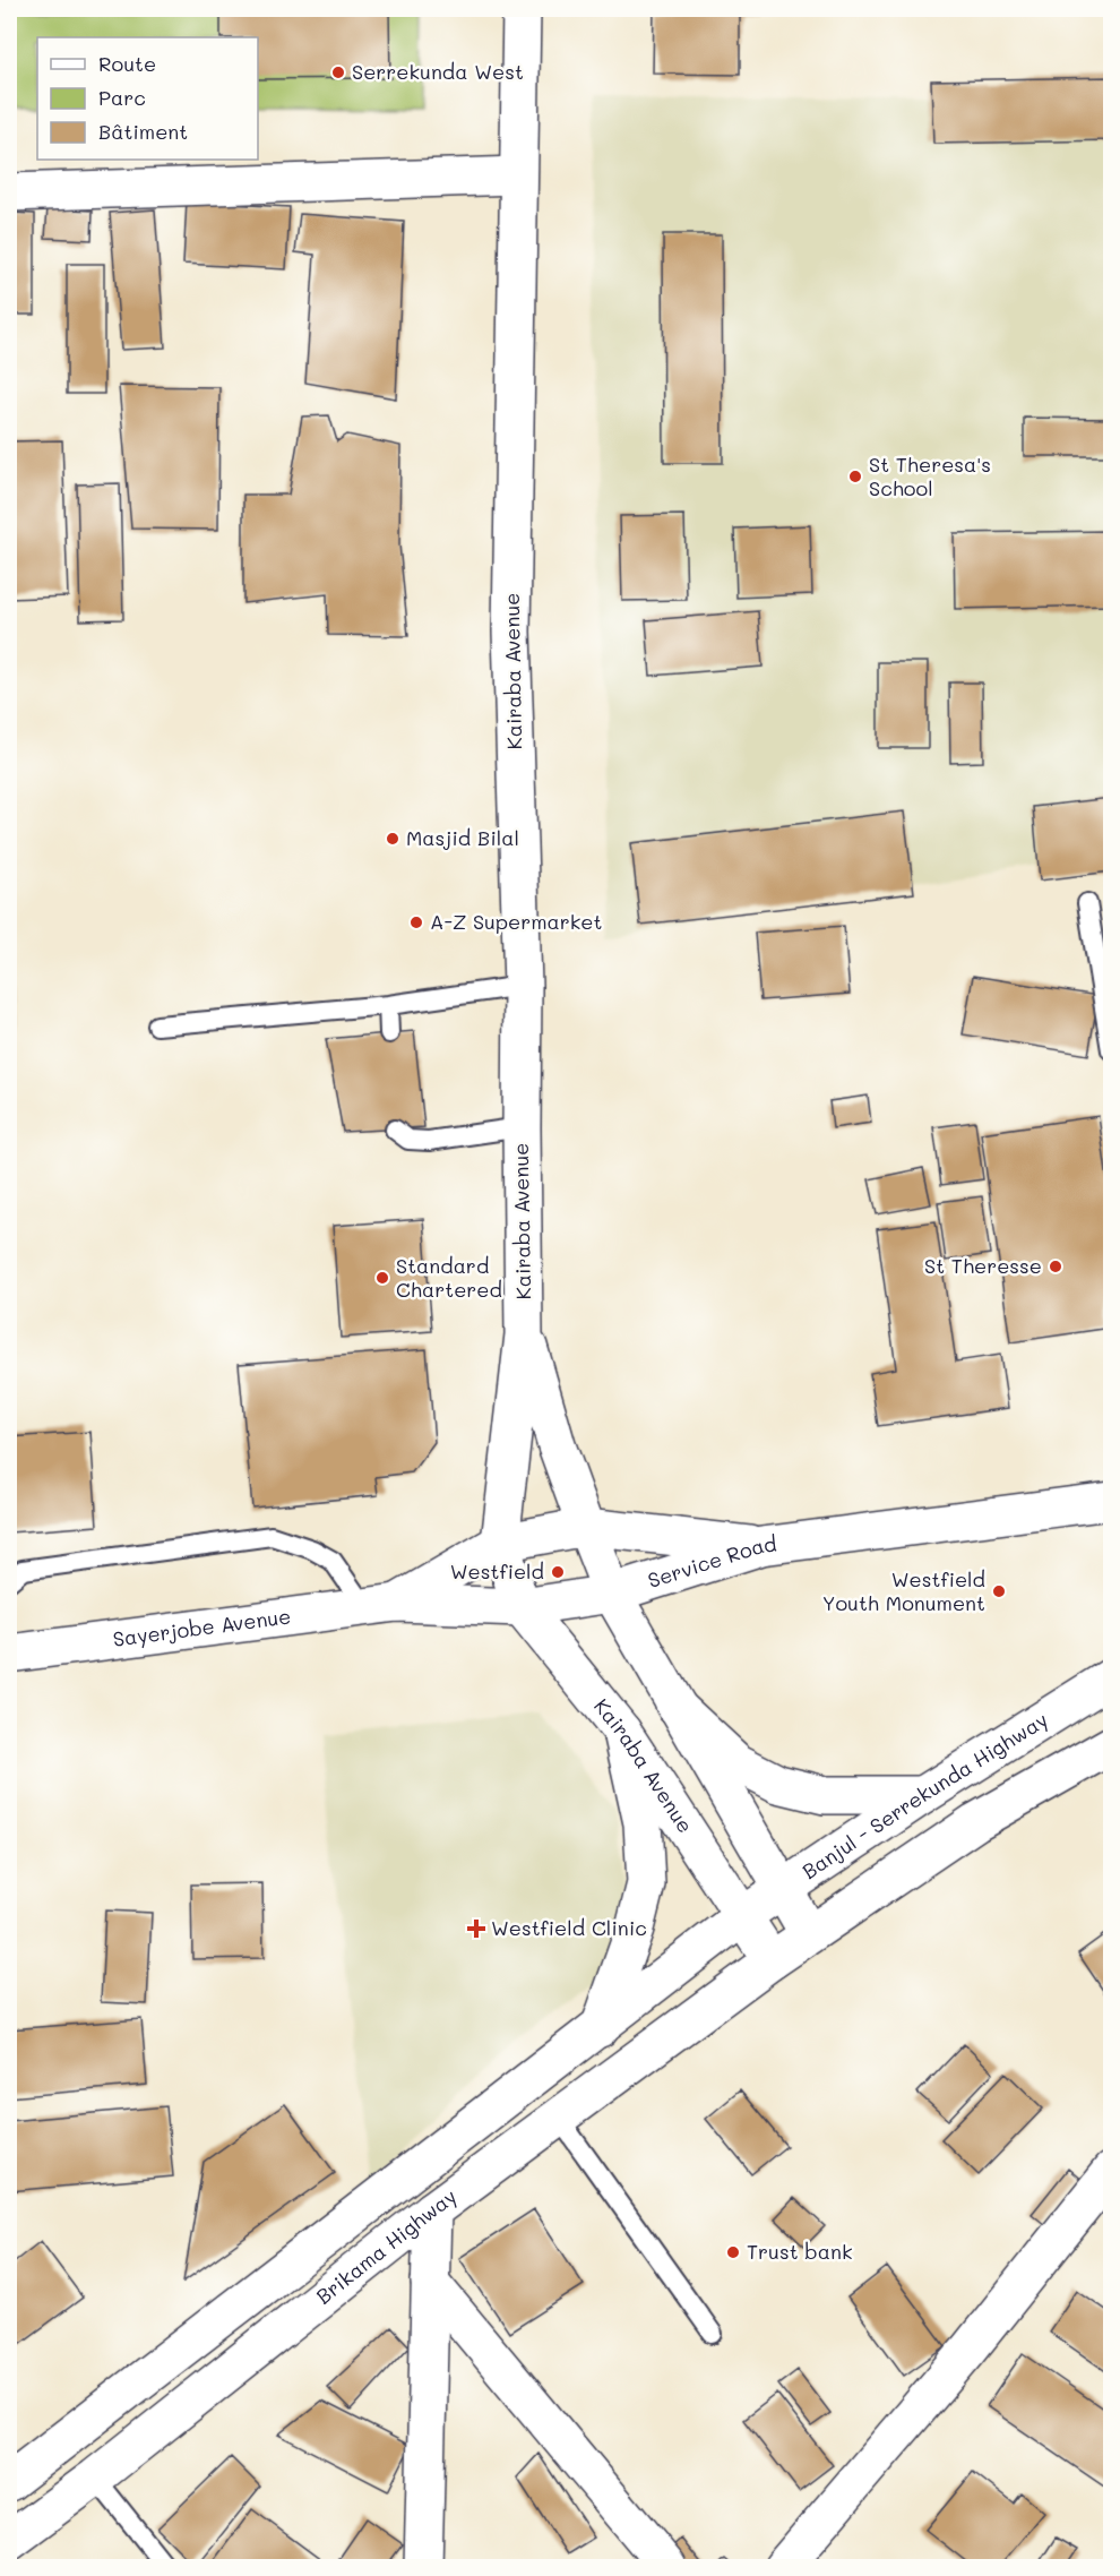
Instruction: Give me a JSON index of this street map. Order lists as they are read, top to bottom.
{
  "streets": {
    "main road": [
      "Kairaba Avenue",
      "Service Road",
      "Sayerjobe Avenue",
      "Banjul - Serrekunda Highway",
      "Brikama Highway"
    ]
  },
  "crossings": [
    ["Kairaba Avenue", "Service Road"],
    ["Kairaba Avenue", "Sayerjobe Avenue"],
    ["Kairaba Avenue", "Banjul - Serrekunda Highway"],
    ["Kairaba Avenue", "Brikama Highway"],
    ["Service Road", "Sayerjobe Avenue"]
  ],
  "places": {
    "other": [
      "Serrekunda West",
      "St Theresa's School",
      "Masjid Bilal",
      "A-Z Supermarket",
      "St Theresse",
      "Standard Chartered",
      "Westfield",
      "Westfield Youth Monument",
      "Trust bank"
    ],
    "health": ["Westfield Clinic"]
  },
  "legend": ["Route", "Parc", "Bâtiment"]
}
